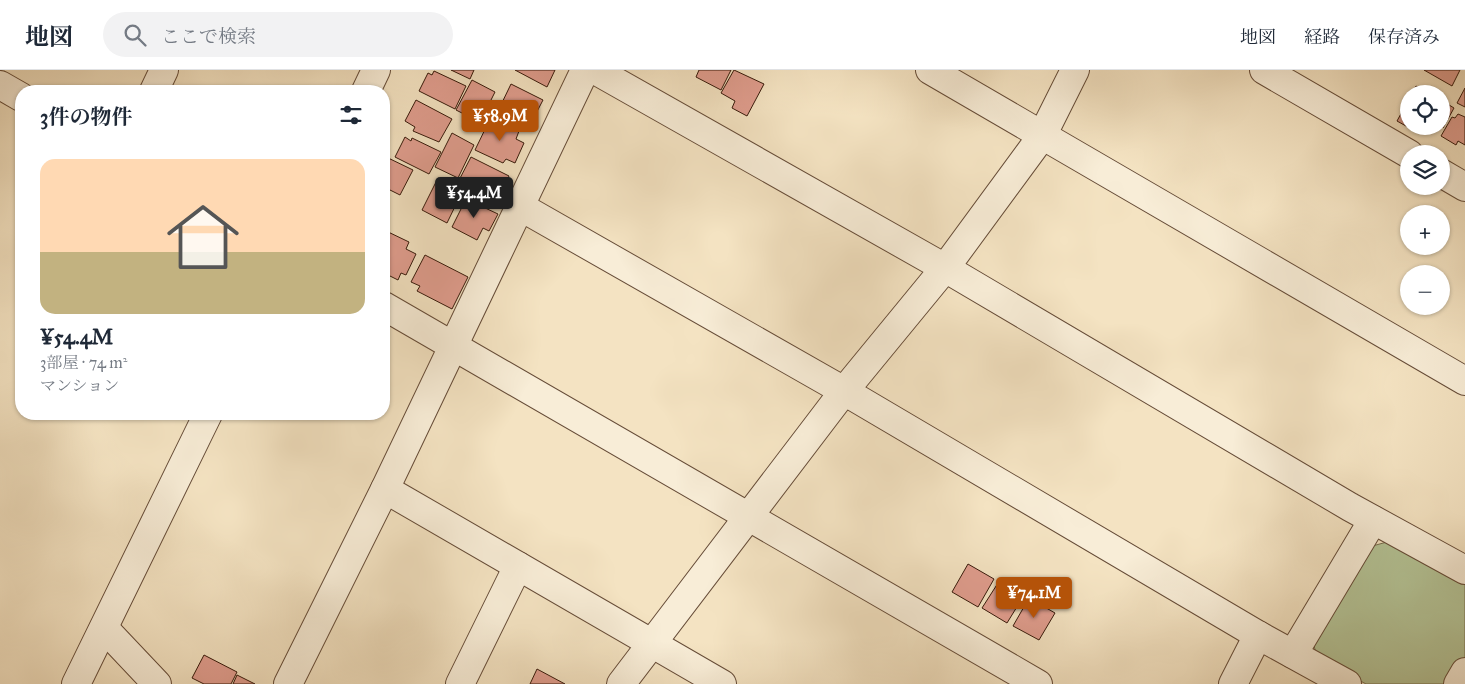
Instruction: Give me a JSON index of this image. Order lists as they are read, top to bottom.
{
  "page": {
    "header": "地図",
    "search": "ここで検索",
    "nav": ["地図", "経路", "保存済み"],
    "map_buttons": ["+", "−"],
    "heading": "3件の物件",
    "price": ["¥58.9M", "¥54.4M", "¥74.1M"],
    "list": [
      {
        "name": "¥54.4M",
        "note": "3部屋 · 74 m² · マンション"
      }
    ]
  }
}
